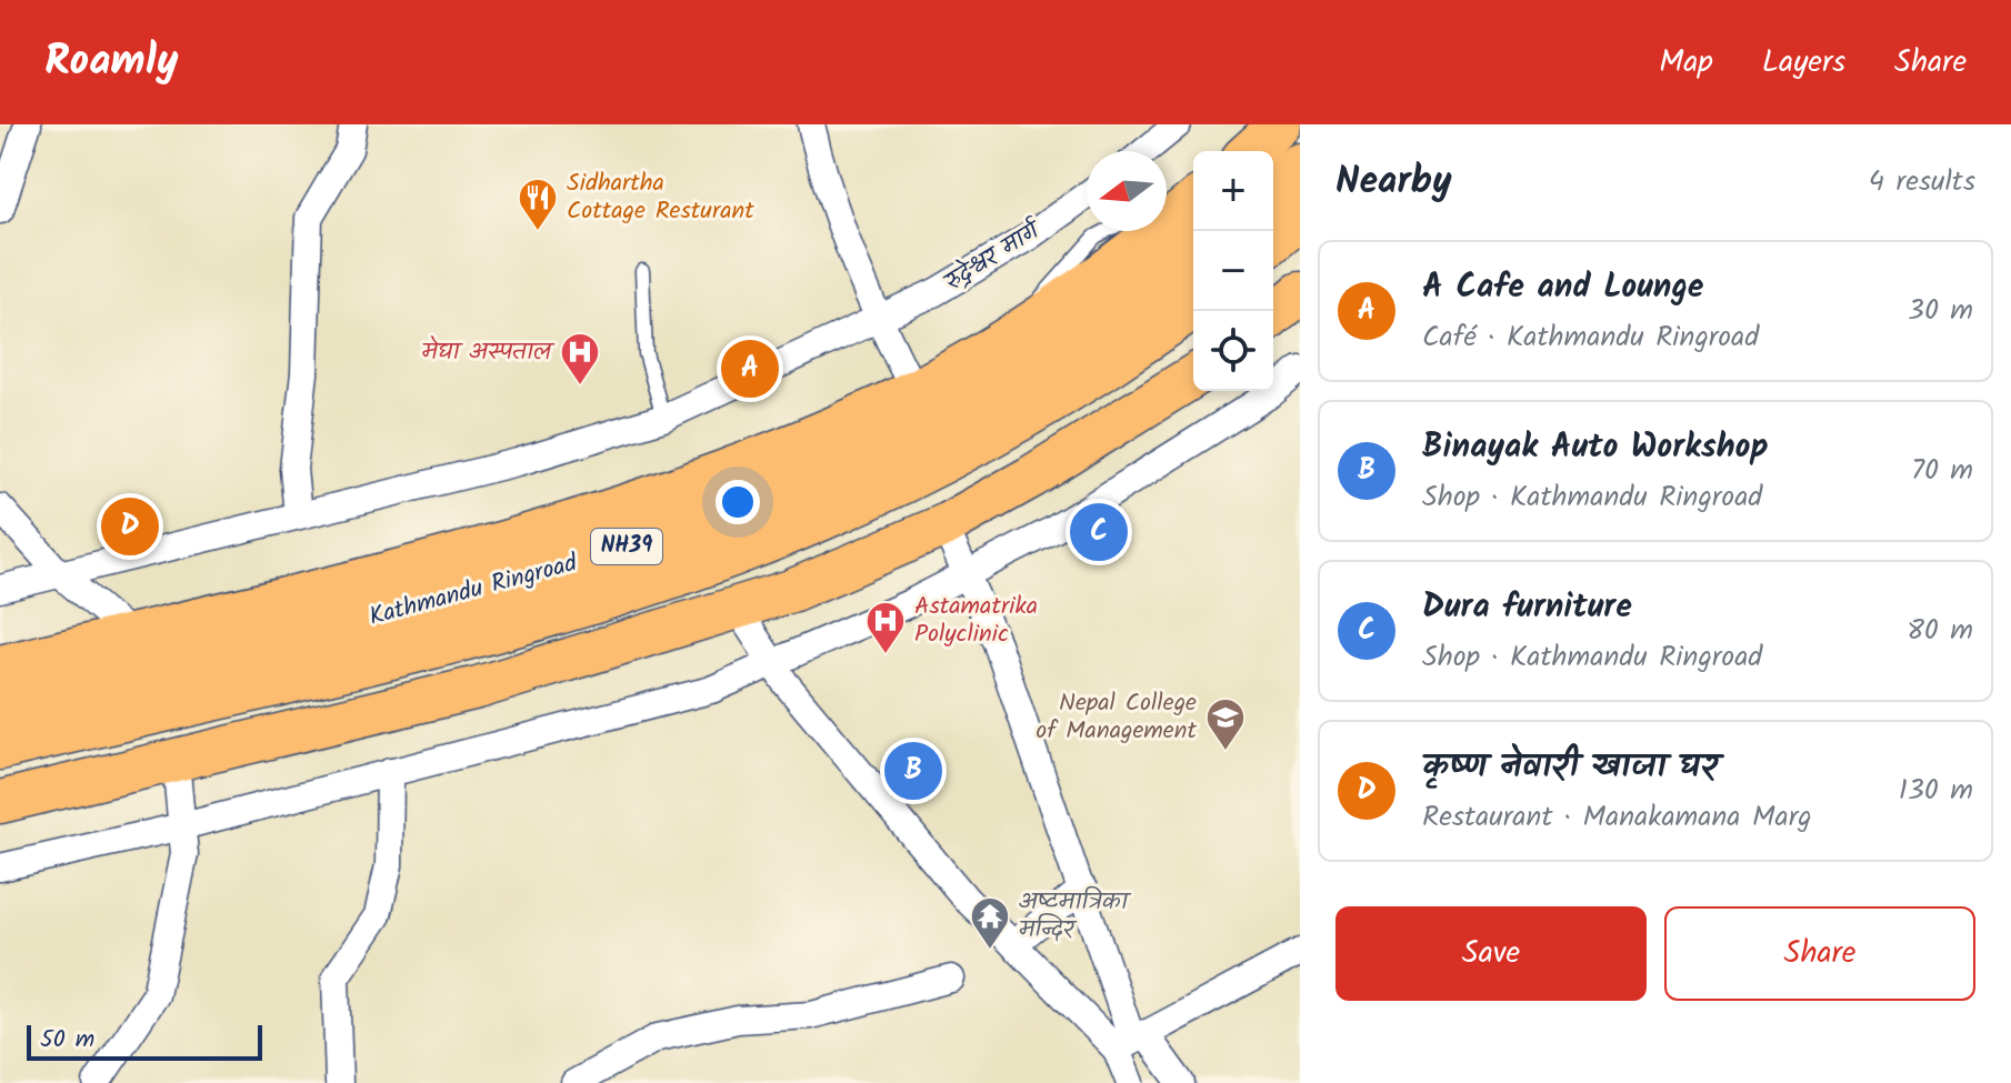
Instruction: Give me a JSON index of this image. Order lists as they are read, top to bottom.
{
  "streets": {
    "highway": ["NH39", "Kathmandu Ringroad"],
    "street": ["रुद्रेश्वर मार्ग"]
  },
  "places": {
    "restaurant": ["Sidhartha Cottage Resturant"],
    "hospital": ["मेघा अस्पताल", "Astamatrika Polyclinic"],
    "school or university": ["Nepal College of Management"],
    "temple": ["अष्टमात्रिका मन्दिर"]
  },
  "scale_bar": "50 m",
  "north": "left",
  "page": {
    "header": "Roamly",
    "nav": ["Map", "Layers", "Share"],
    "heading": ["Nearby", "4 results"],
    "map_buttons": ["+", "−"],
    "list": [
      {
        "mark": "A",
        "name": "A Cafe and Lounge",
        "note": "Café · Kathmandu Ringroad",
        "value": "30 m"
      },
      {
        "mark": "B",
        "name": "Binayak Auto Workshop",
        "note": "Shop · Kathmandu Ringroad",
        "value": "70 m"
      },
      {
        "mark": "C",
        "name": "Dura furniture",
        "note": "Shop · Kathmandu Ringroad",
        "value": "80 m"
      },
      {
        "mark": "D",
        "name": "कृष्ण नेवारी खाजा घर",
        "note": "Restaurant · Manakamana Marg",
        "value": "130 m"
      }
    ],
    "pins": [
      "A",
      "D",
      "C",
      "B"
    ],
    "buttons": ["Save", "Share"],
    "scale": "50 m"
  }
}
